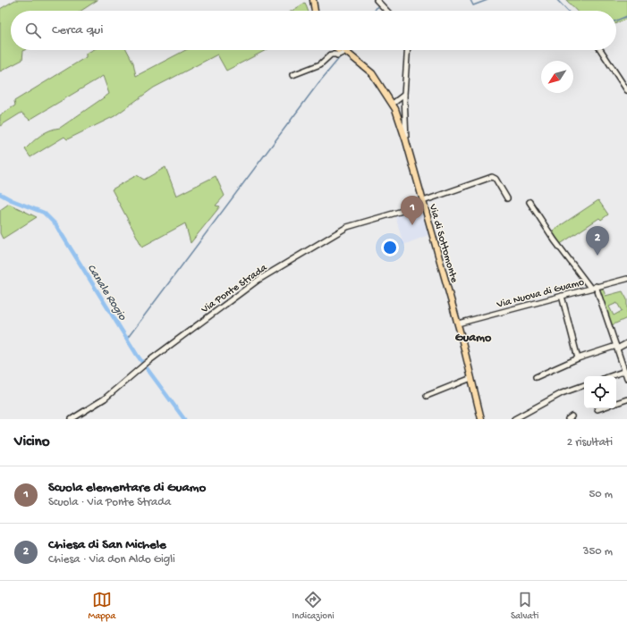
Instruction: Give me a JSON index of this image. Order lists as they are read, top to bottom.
{
  "streets": {
    "main road": ["Via di Sottomonte"],
    "street": ["Via Ponte Strada", "Via Nuova di Guamo"]
  },
  "crossings": [
    ["Via di Sottomonte", "Via Ponte Strada"],
    ["Via di Sottomonte", "Via Nuova di Guamo"]
  ],
  "districts": ["Guamo"],
  "water": ["Canale Rogio"],
  "north": "bottom left",
  "page": {
    "search": "Cerca qui",
    "pins": ["1", "2"],
    "heading": ["Vicino", "2 risultati"],
    "list": [
      {
        "mark": "1",
        "name": "Scuola elementare di Guamo",
        "note": "Scuola · Via Ponte Strada",
        "value": "50 m"
      },
      {
        "mark": "2",
        "name": "Chiesa di San Michele",
        "note": "Chiesa · Via don Aldo Gigli",
        "value": "350 m"
      }
    ],
    "nav": ["Mappa", "Indicazioni", "Salvati"]
  }
}
